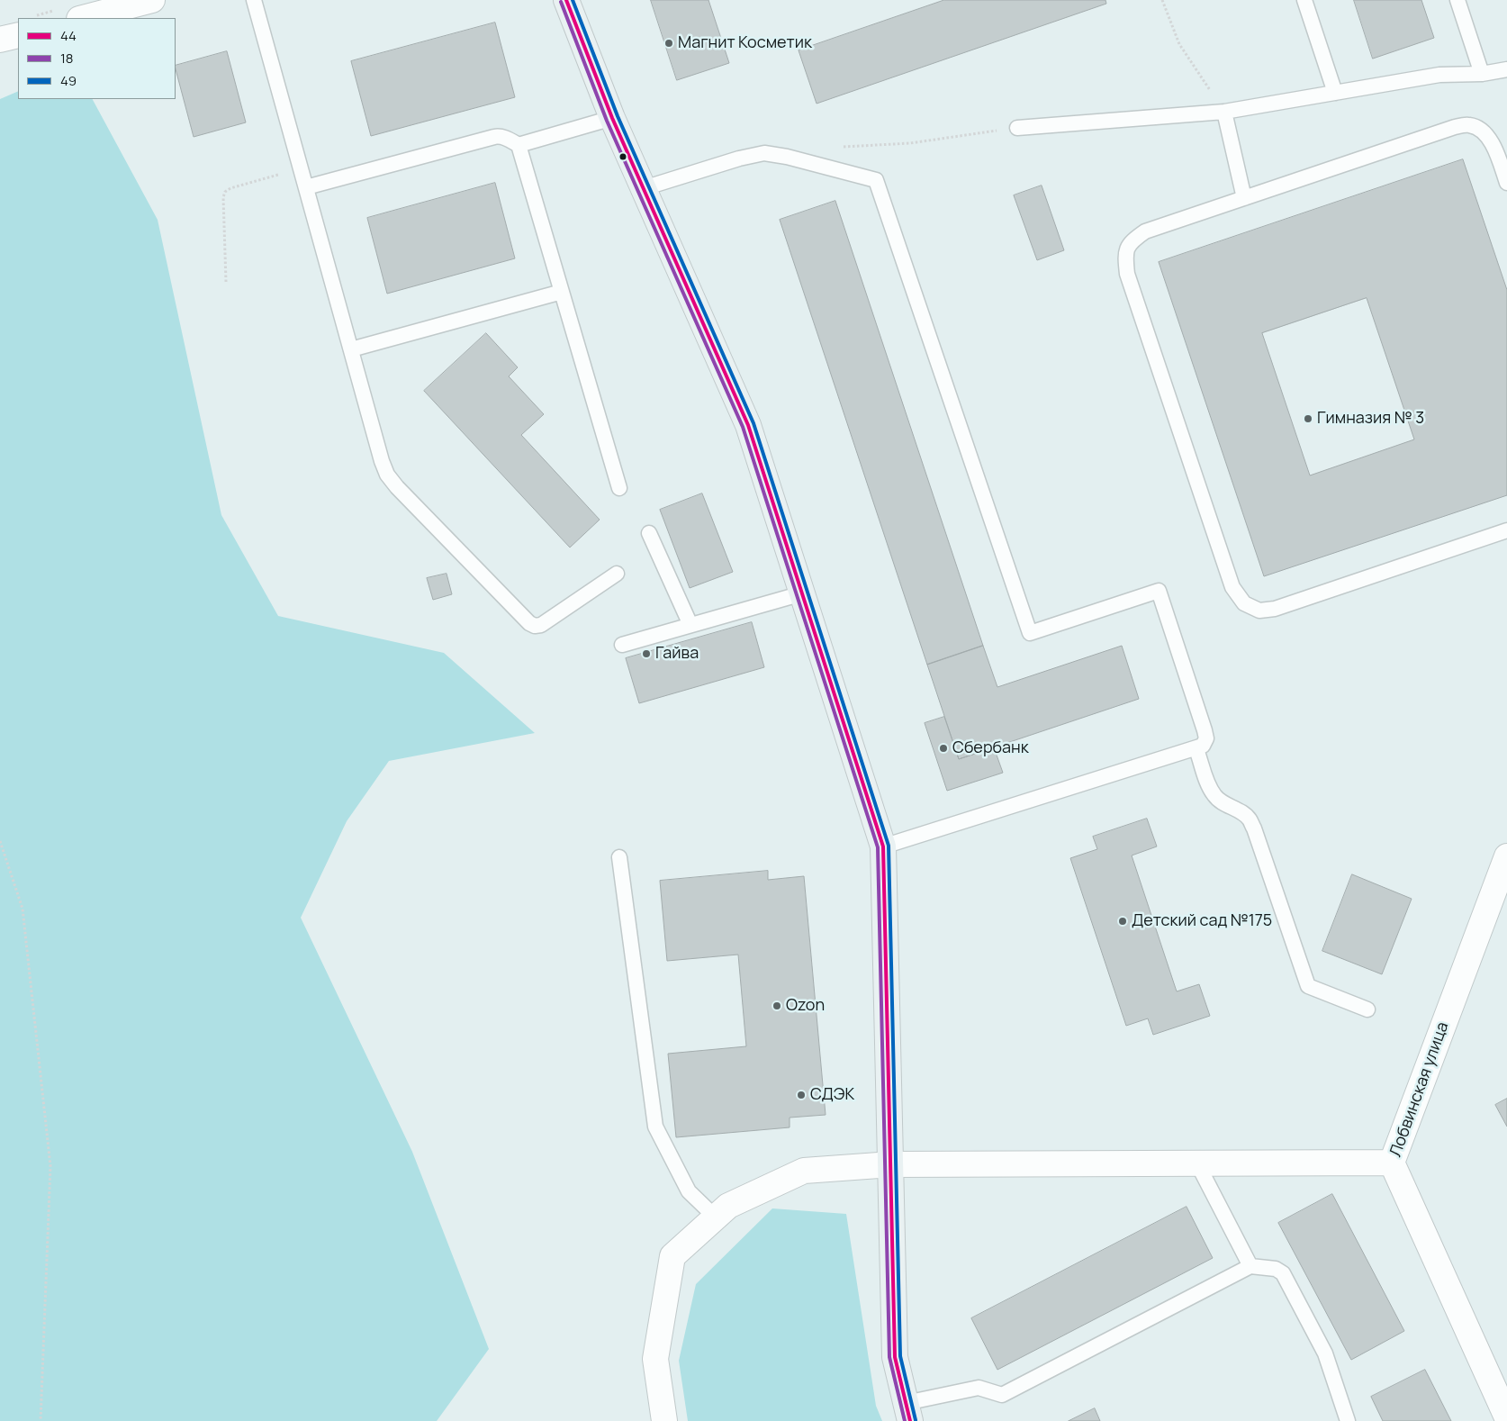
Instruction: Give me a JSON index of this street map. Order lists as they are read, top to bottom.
{
  "streets": {
    "street": ["Лобвинская улица"]
  },
  "places": [
    "Магнит Косметик",
    "Гимназия № 3",
    "Гайва",
    "Сбербанк",
    "Детский сад №175",
    "Ozon",
    "СДЭК"
  ],
  "lines": ["transit line 44", "transit line 49", "transit line 18"],
  "legend": ["44", "18", "49"]
}
